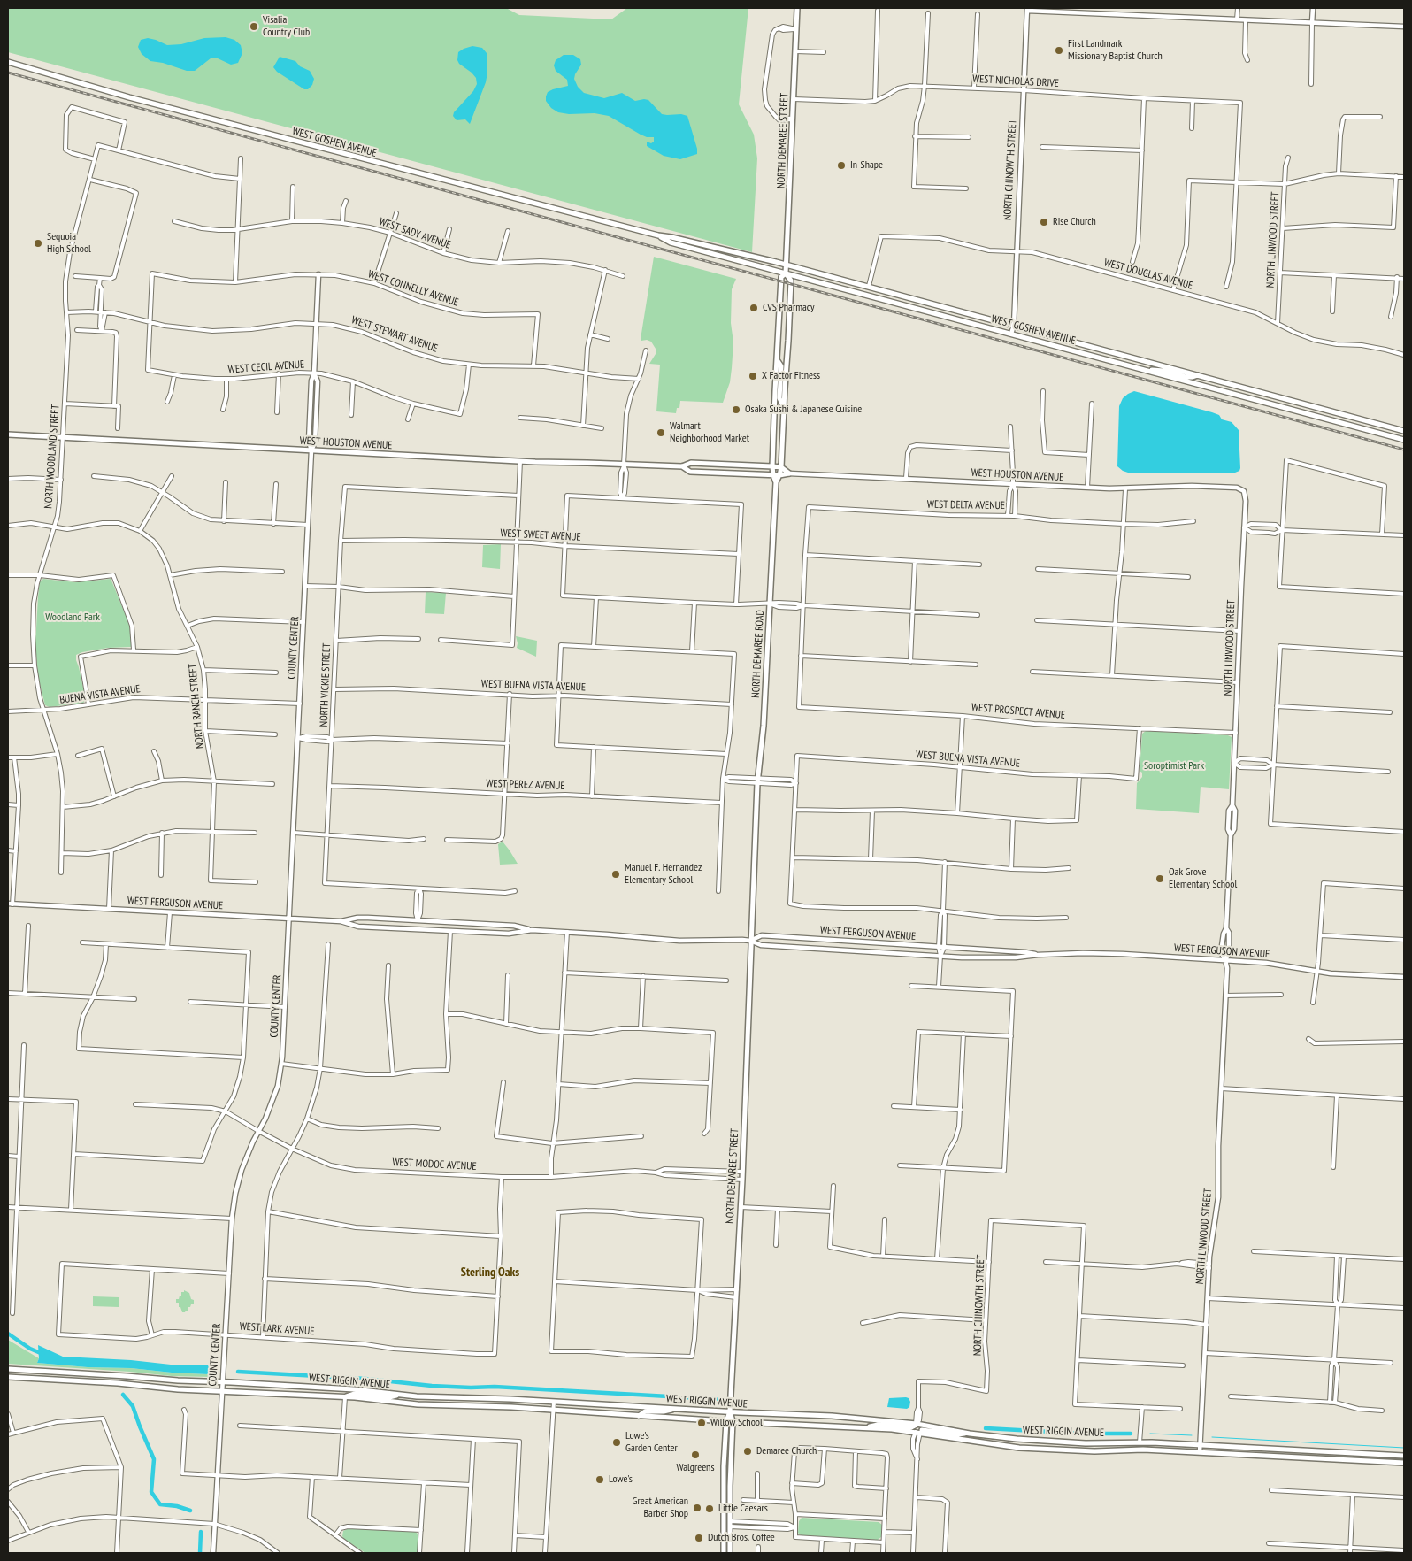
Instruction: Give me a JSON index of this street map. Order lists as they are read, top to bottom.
{
  "streets": {
    "main road": [
      "NORTH DEMAREE STREET",
      "WEST GOSHEN AVENUE",
      "WEST HOUSTON AVENUE",
      "NORTH DEMAREE ROAD",
      "WEST RIGGIN AVENUE"
    ],
    "street": [
      "WEST NICHOLAS DRIVE",
      "NORTH CHINOWTH STREET",
      "WEST SADY AVENUE",
      "NORTH LINWOOD STREET",
      "WEST DOUGLAS AVENUE",
      "WEST CONNELLY AVENUE",
      "WEST STEWART AVENUE",
      "WEST CECIL AVENUE",
      "NORTH WOODLAND STREET",
      "WEST DELTA AVENUE",
      "WEST SWEET AVENUE",
      "COUNTY CENTER",
      "NORTH VICKIE STREET",
      "WEST BUENA VISTA AVENUE",
      "BUENA VISTA AVENUE",
      "NORTH RANCH STREET",
      "WEST PROSPECT AVENUE",
      "WEST PEREZ AVENUE",
      "WEST FERGUSON AVENUE",
      "WEST MODOC AVENUE",
      "WEST LARK AVENUE"
    ]
  },
  "crossings": [
    ["WEST NICHOLAS DRIVE", "NORTH DEMAREE STREET"],
    ["WEST NICHOLAS DRIVE", "NORTH CHINOWTH STREET"],
    ["NORTH DEMAREE STREET", "WEST GOSHEN AVENUE"],
    ["NORTH DEMAREE STREET", "WEST HOUSTON AVENUE"],
    ["NORTH DEMAREE STREET", "NORTH DEMAREE ROAD"],
    ["NORTH DEMAREE STREET", "WEST FERGUSON AVENUE"],
    ["NORTH DEMAREE STREET", "WEST MODOC AVENUE"],
    ["NORTH DEMAREE STREET", "WEST RIGGIN AVENUE"],
    ["WEST GOSHEN AVENUE", "NORTH CHINOWTH STREET"],
    ["WEST GOSHEN AVENUE", "WEST DOUGLAS AVENUE"],
    ["NORTH CHINOWTH STREET", "WEST DOUGLAS AVENUE"],
    ["NORTH CHINOWTH STREET", "WEST RIGGIN AVENUE"],
    ["NORTH LINWOOD STREET", "WEST DOUGLAS AVENUE"],
    ["NORTH LINWOOD STREET", "WEST HOUSTON AVENUE"],
    ["NORTH LINWOOD STREET", "WEST PROSPECT AVENUE"],
    ["NORTH LINWOOD STREET", "WEST FERGUSON AVENUE"],
    ["NORTH LINWOOD STREET", "WEST RIGGIN AVENUE"],
    ["WEST CONNELLY AVENUE", "WEST STEWART AVENUE"],
    ["WEST CONNELLY AVENUE", "WEST CECIL AVENUE"],
    ["WEST CONNELLY AVENUE", "COUNTY CENTER"],
    ["WEST STEWART AVENUE", "WEST CECIL AVENUE"],
    ["WEST STEWART AVENUE", "NORTH WOODLAND STREET"],
    ["WEST STEWART AVENUE", "COUNTY CENTER"],
    ["WEST CECIL AVENUE", "COUNTY CENTER"],
    ["WEST HOUSTON AVENUE", "NORTH WOODLAND STREET"],
    ["WEST HOUSTON AVENUE", "COUNTY CENTER"],
    ["WEST HOUSTON AVENUE", "NORTH DEMAREE ROAD"],
    ["NORTH WOODLAND STREET", "BUENA VISTA AVENUE"],
    ["WEST SWEET AVENUE", "NORTH VICKIE STREET"],
    ["COUNTY CENTER", "BUENA VISTA AVENUE"],
    ["COUNTY CENTER", "WEST FERGUSON AVENUE"],
    ["COUNTY CENTER", "WEST MODOC AVENUE"],
    ["COUNTY CENTER", "WEST LARK AVENUE"],
    ["COUNTY CENTER", "WEST RIGGIN AVENUE"],
    ["NORTH DEMAREE ROAD", "WEST FERGUSON AVENUE"],
    ["NORTH VICKIE STREET", "WEST BUENA VISTA AVENUE"],
    ["NORTH VICKIE STREET", "WEST PEREZ AVENUE"],
    ["WEST BUENA VISTA AVENUE", "WEST PROSPECT AVENUE"],
    ["BUENA VISTA AVENUE", "NORTH RANCH STREET"]
  ],
  "districts": ["Sterling Oaks"],
  "parks": ["Woodland Park", "Soroptimist Park"],
  "places": [
    "Visalia Country Club",
    "First Landmark Missionary Baptist Church",
    "In-Shape",
    "Rise Church",
    "Sequoia High School",
    "CVS Pharmacy",
    "X Factor Fitness",
    "Osaka Sushi & Japanese Cuisine",
    "Walmart Neighborhood Market",
    "Manuel F. Hernandez Elementary School",
    "Oak Grove Elementary School",
    "Willow School",
    "Lowe's Garden Center",
    "Demaree Church",
    "Walgreens",
    "Lowe's",
    "Great American Barber Shop",
    "Little Caesars",
    "Dutch Bros. Coffee"
  ]
}
